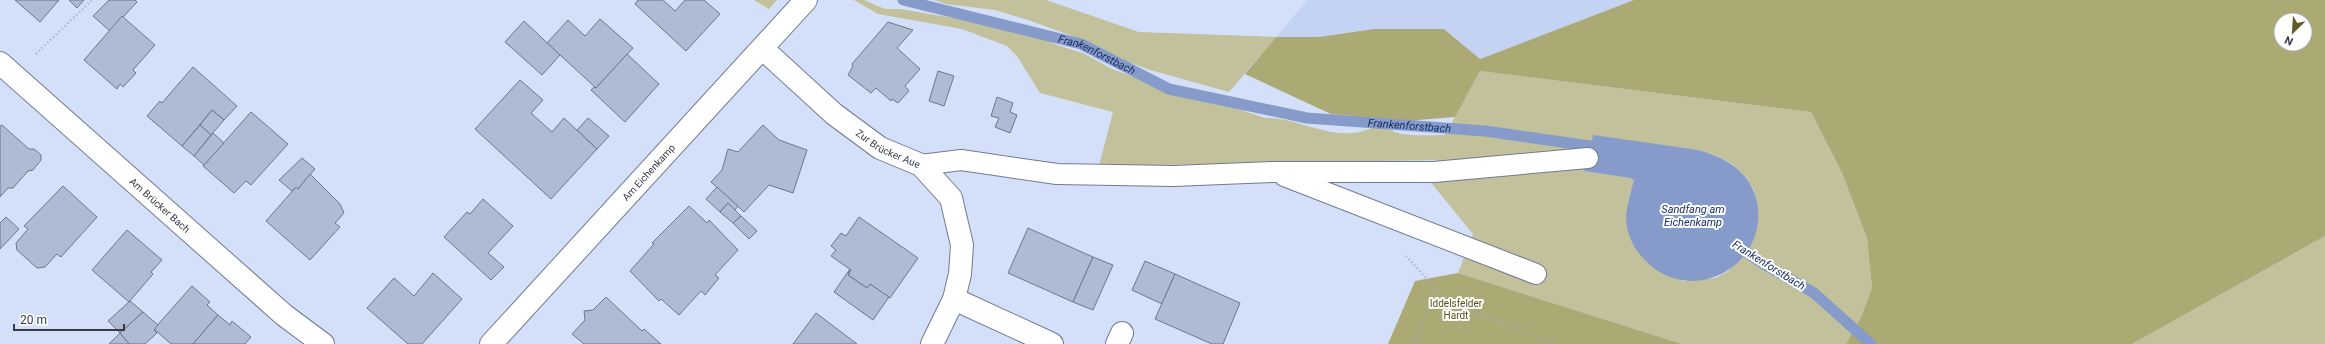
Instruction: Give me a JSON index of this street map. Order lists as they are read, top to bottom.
{
  "streets": {
    "street": ["Zur Brücker Aue", "Am Eichenkamp", "Am Brücker Bach"]
  },
  "crossings": [
    ["Zur Brücker Aue", "Am Eichenkamp"]
  ],
  "water": ["Frankenforstbach", "Sandfang am Eichenkamp"],
  "parks": ["Iddelsfelder Hardt"],
  "scale_bar": "20 m",
  "north": "bottom left"
}
